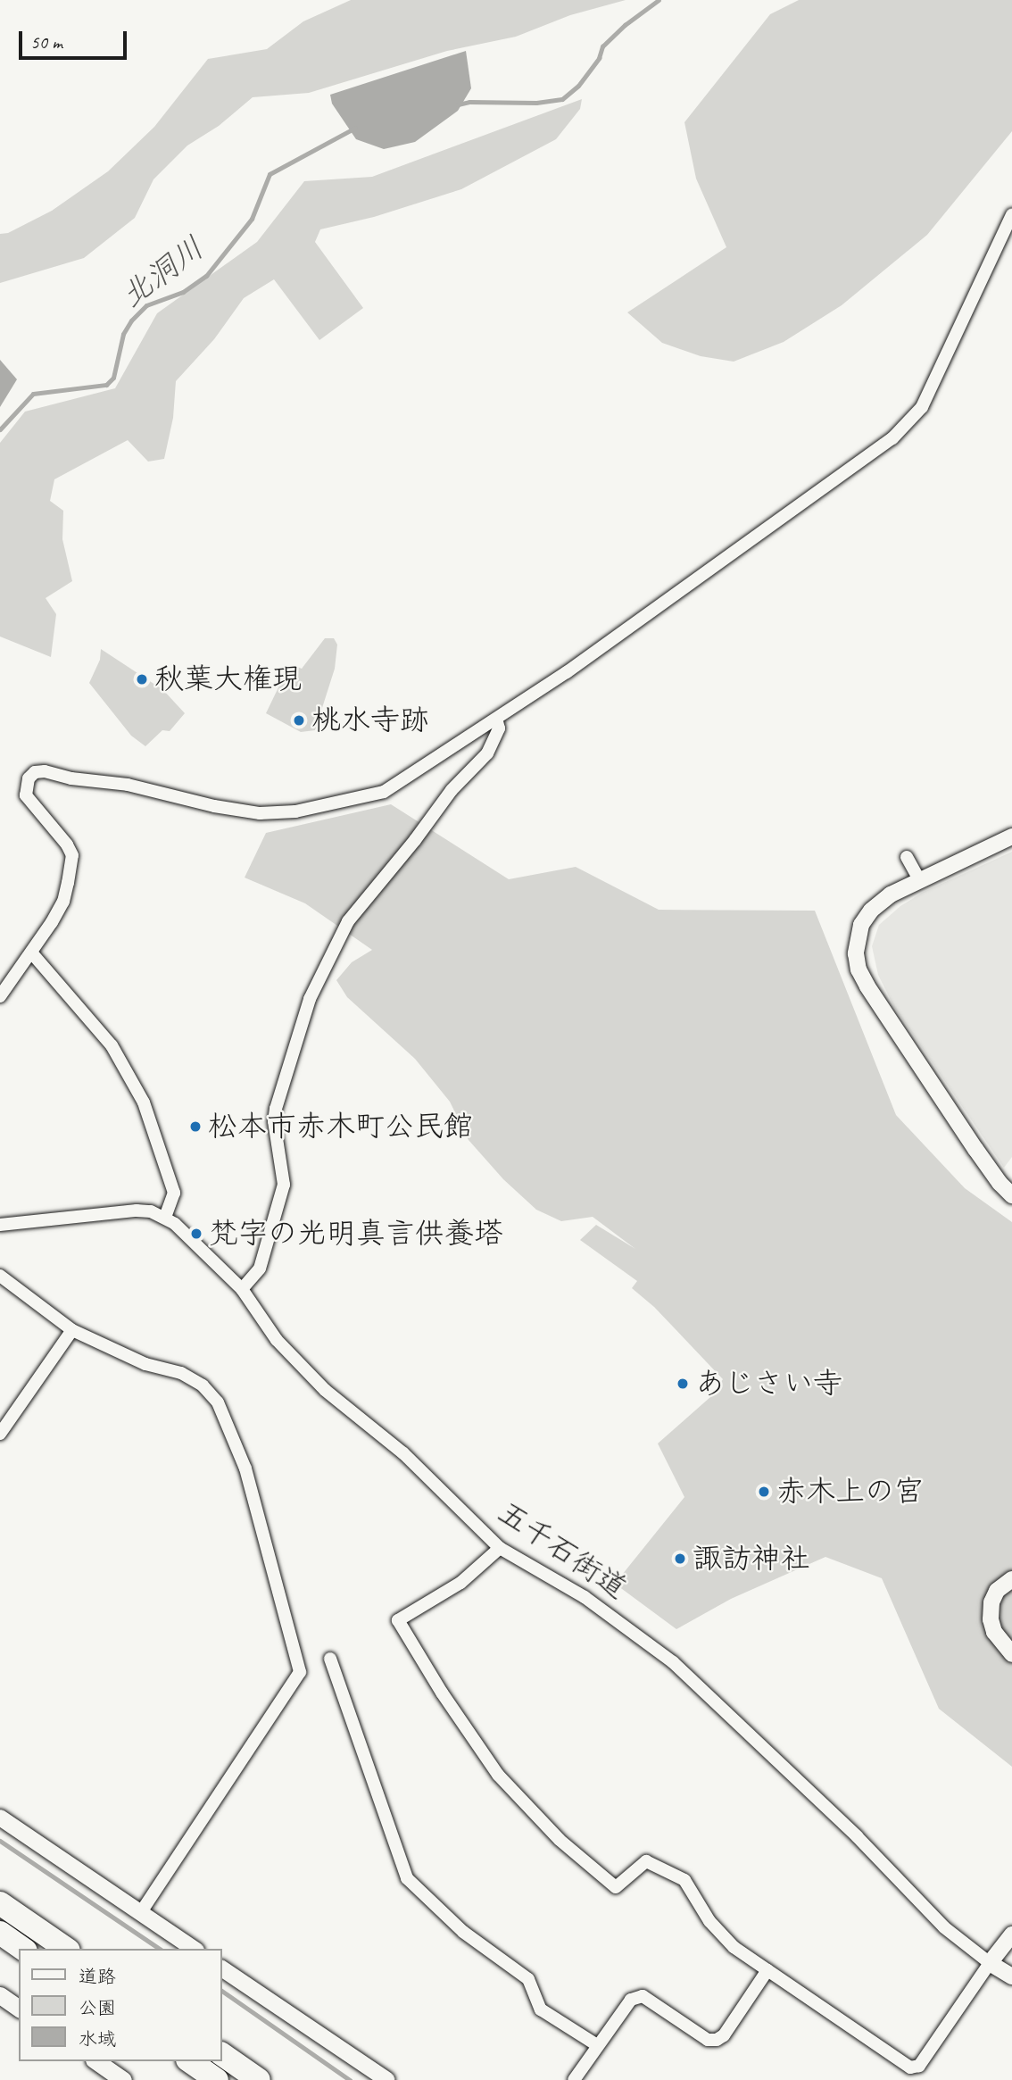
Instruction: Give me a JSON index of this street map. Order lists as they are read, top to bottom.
{
  "streets": {
    "street": ["五千石街道"]
  },
  "water": ["北洞川"],
  "places": [
    "秋葉大権現",
    "桃水寺跡",
    "松本市赤木町公民館",
    "梵字の光明真言供養塔",
    "あじさい寺",
    "赤木上の宮",
    "諏訪神社"
  ],
  "legend": ["道路", "公園", "水域"],
  "scale_bar": "50 m"
}
